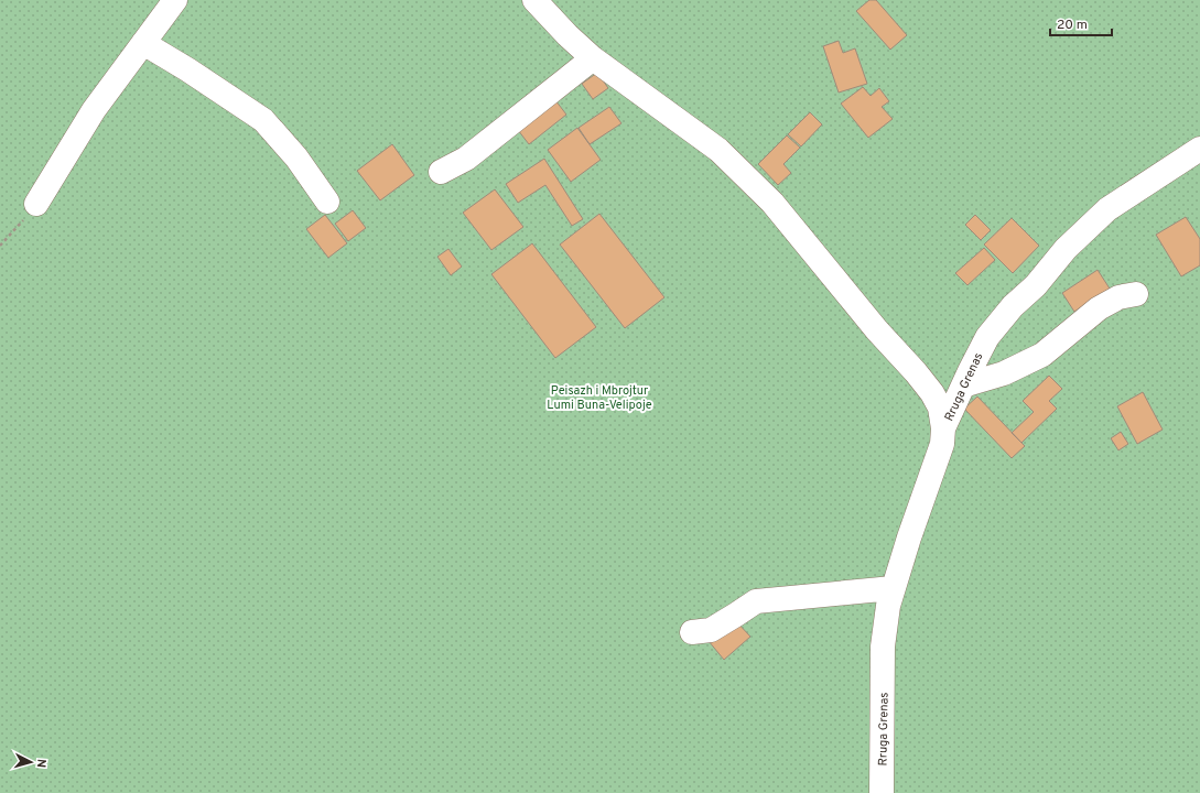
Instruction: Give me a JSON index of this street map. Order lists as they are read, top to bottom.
{
  "streets": {
    "street": ["Rruga Grenas"]
  },
  "parks": ["Peisazh i Mbrojtur Lumi Buna-Velipoje"],
  "scale_bar": "20 m",
  "north": "right"
}
